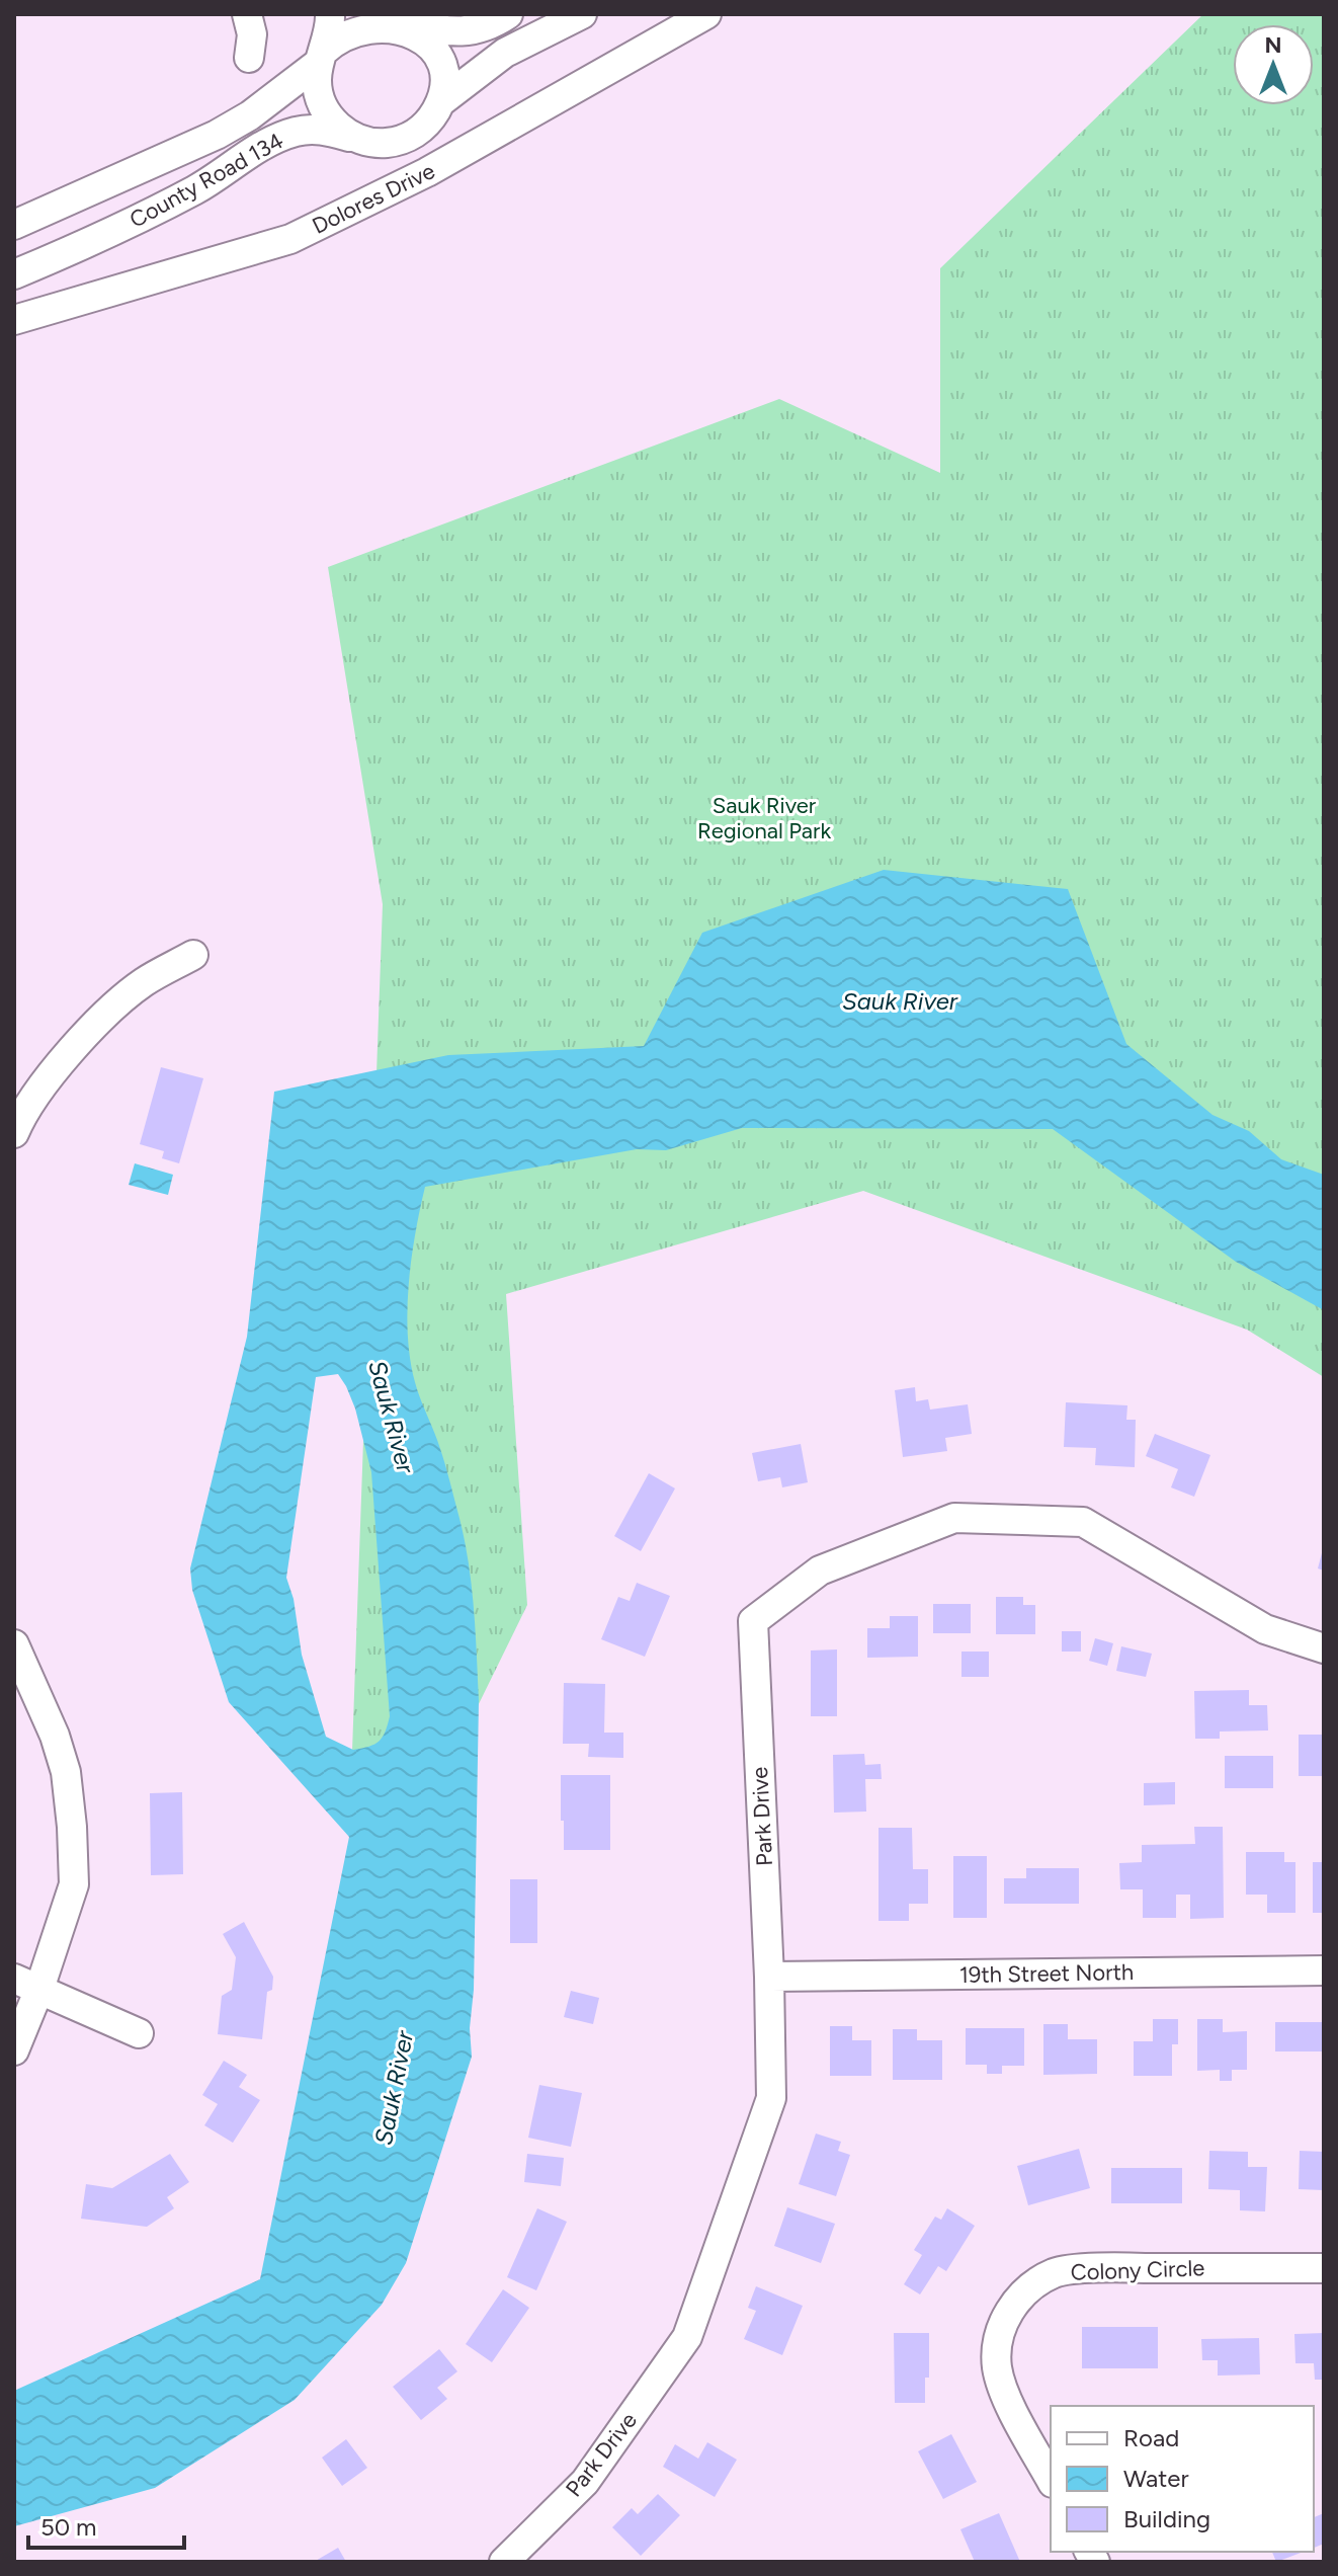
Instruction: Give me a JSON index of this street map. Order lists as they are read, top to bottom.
{
  "streets": {
    "street": [
      "County Road 134",
      "Dolores Drive",
      "Park Drive",
      "19th Street North",
      "Colony Circle"
    ]
  },
  "crossings": [
    ["Park Drive", "19th Street North"]
  ],
  "water": ["Sauk River"],
  "parks": ["Sauk River Regional Park"],
  "legend": ["Road", "Water", "Building"],
  "scale_bar": "50 m",
  "north": "top"
}
